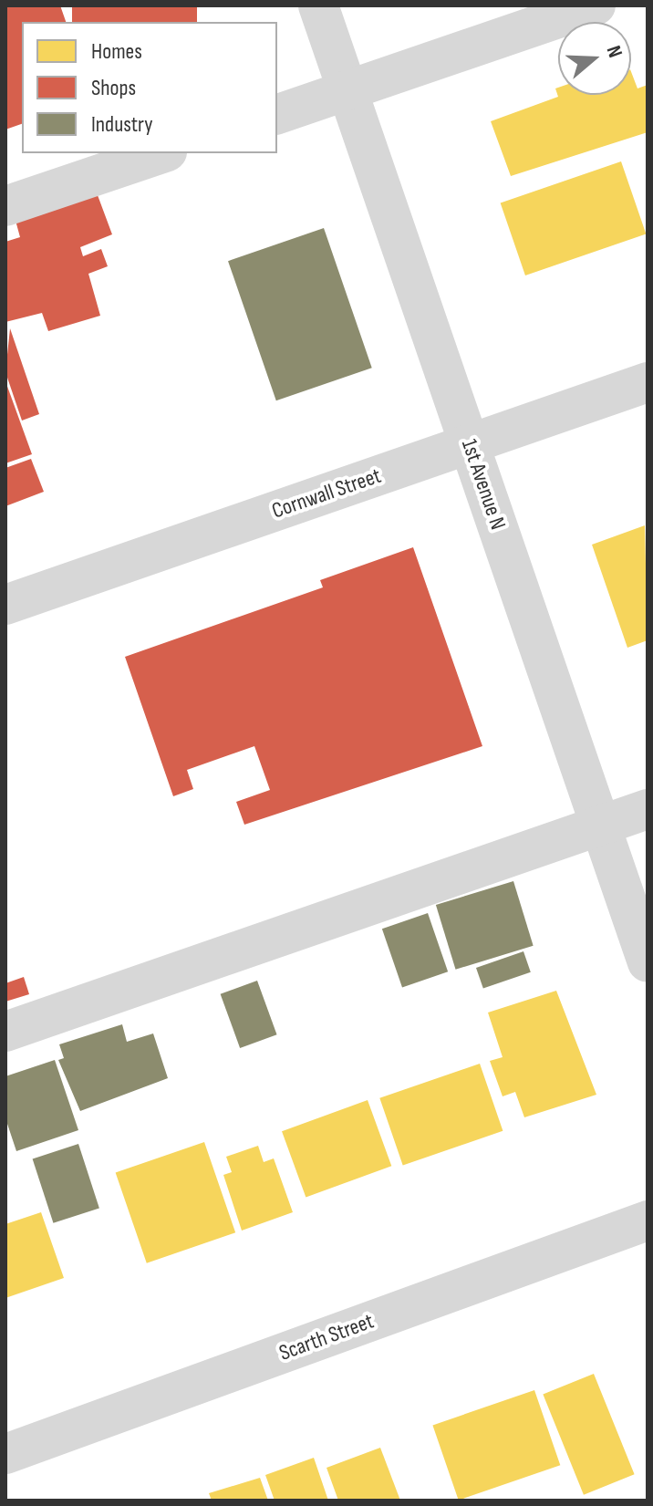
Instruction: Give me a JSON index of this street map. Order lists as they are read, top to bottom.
{
  "streets": {
    "street": ["1st Avenue N", "Cornwall Street", "Scarth Street"]
  },
  "crossings": [
    ["1st Avenue N", "Cornwall Street"]
  ],
  "legend": ["Homes", "Shops", "Industry"],
  "north": "right"
}
